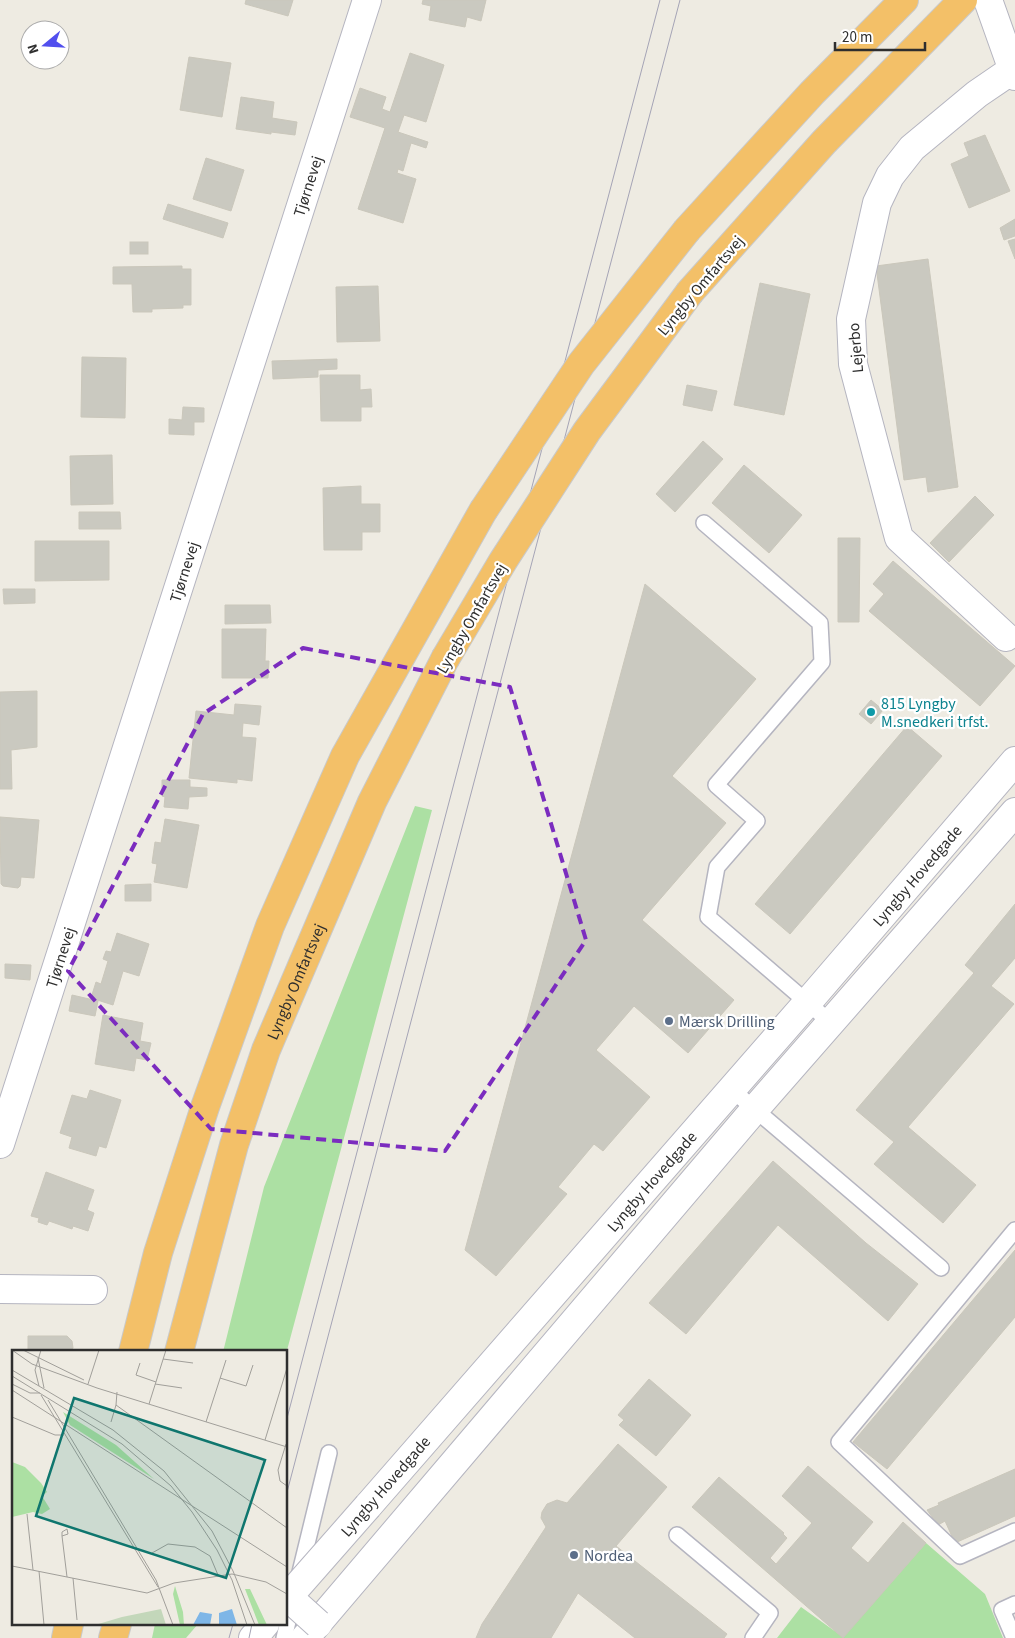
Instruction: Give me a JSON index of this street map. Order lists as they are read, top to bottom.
{
  "streets": {
    "highway": ["Lyngby Omfartsvej"],
    "street": ["Tjørnevej", "Lejerbo", "Lyngby Hovedgade"]
  },
  "places": ["815 Lyngby M.snedkeri trfst.", "Mærsk Drilling", "Nordea"],
  "scale_bar": "20 m",
  "north": "left"
}
